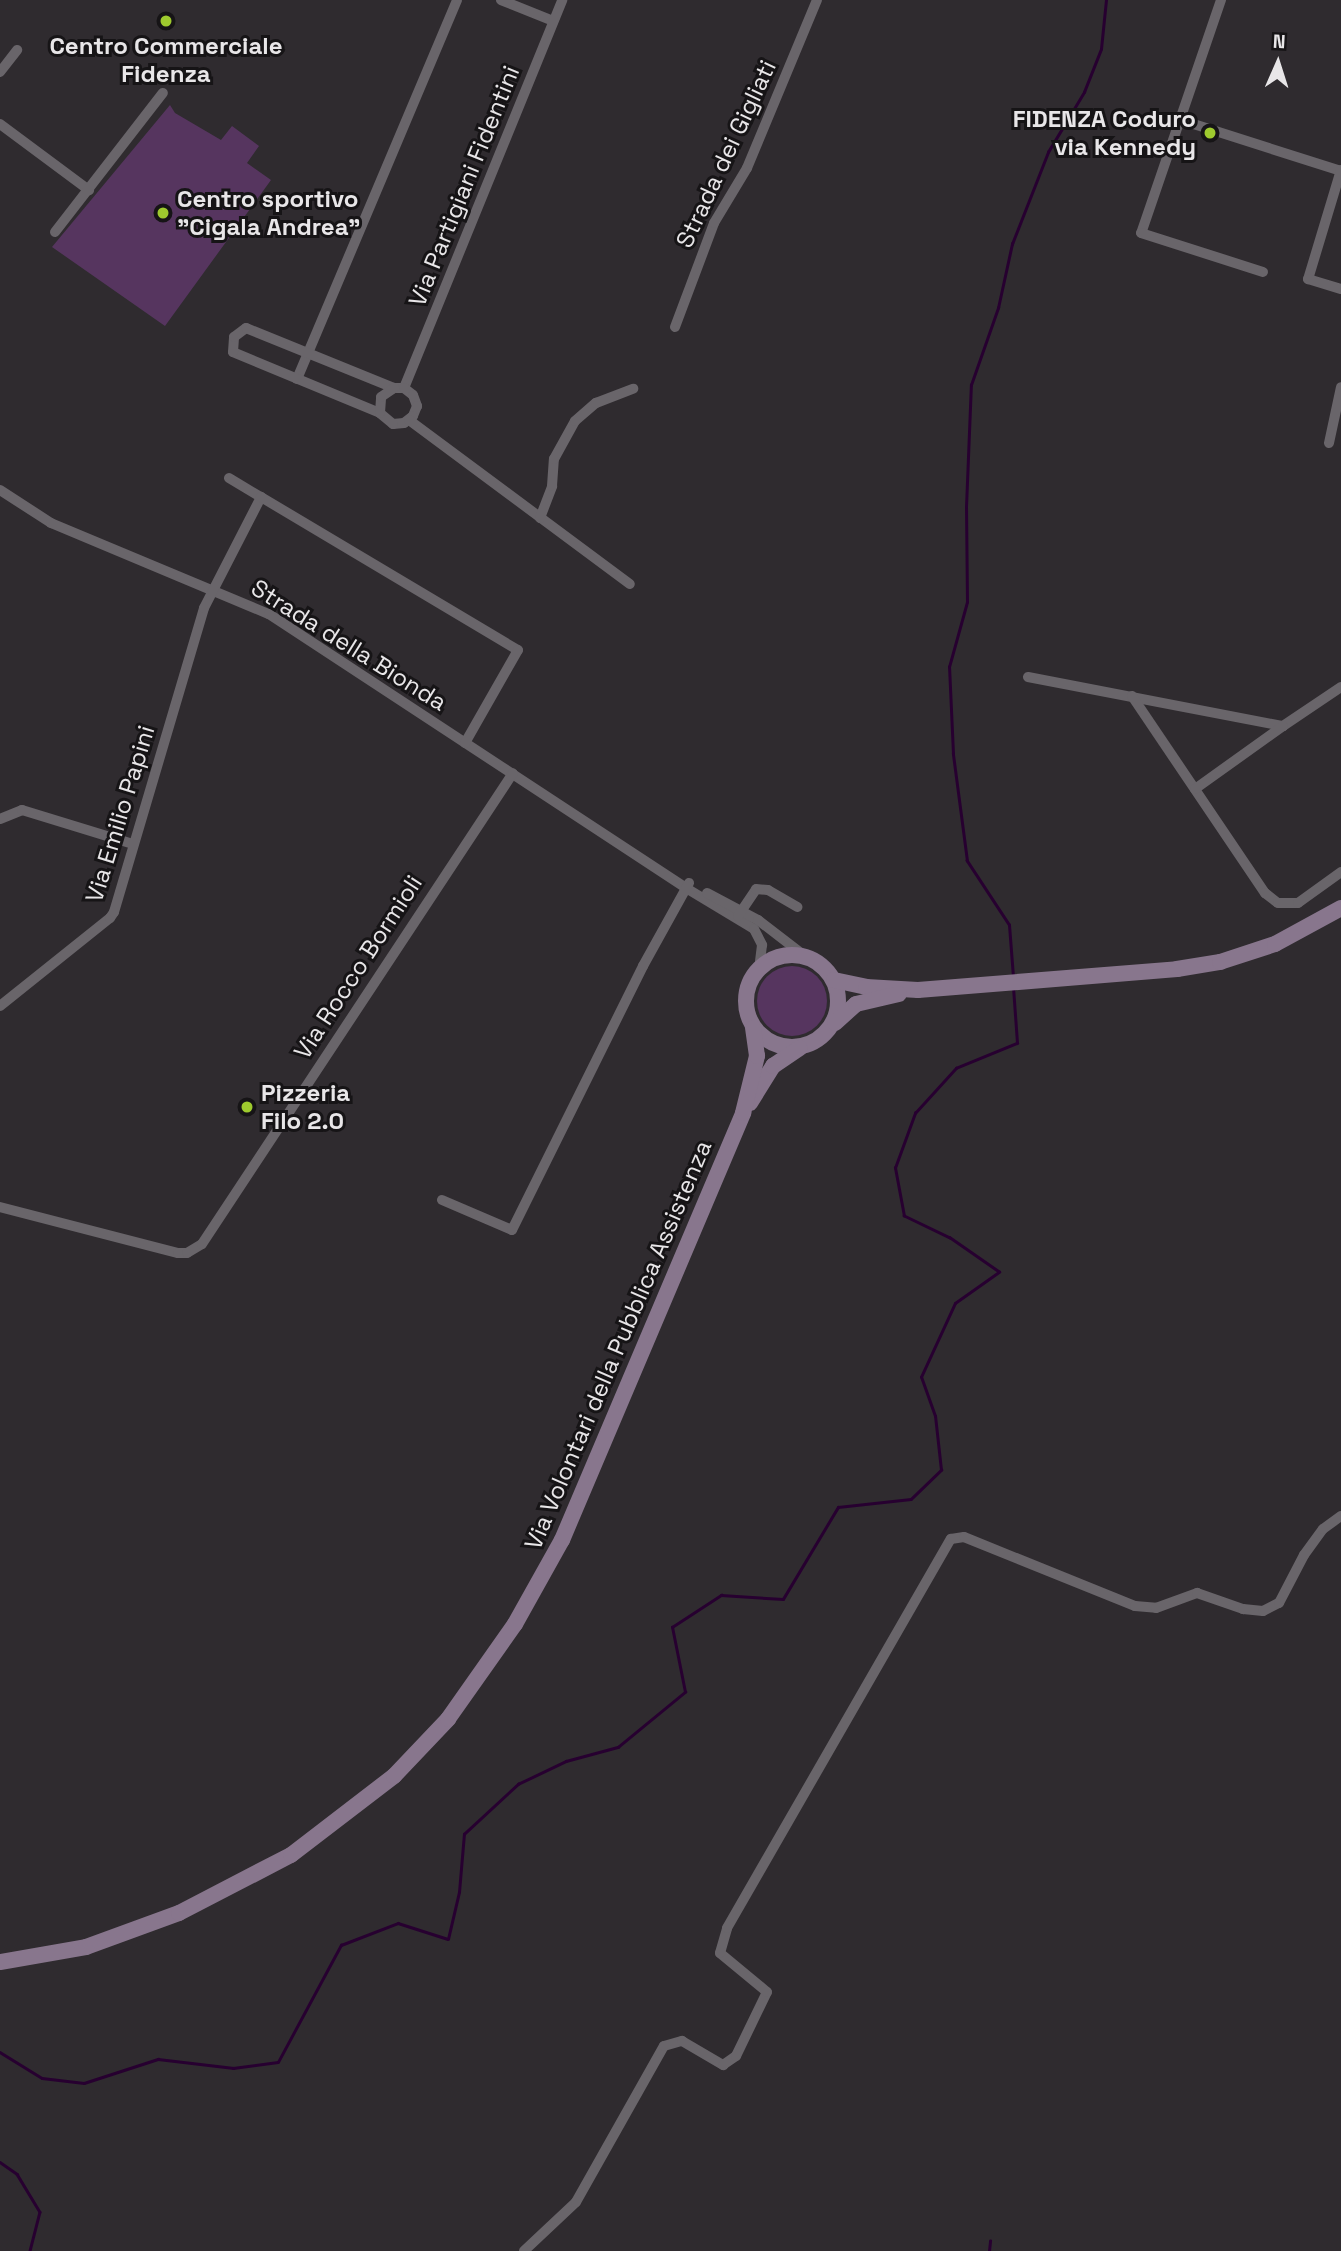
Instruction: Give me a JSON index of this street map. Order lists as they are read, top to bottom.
{
  "streets": {
    "street": [
      "Strada dei Gigliati",
      "Via Partigiani Fidentini",
      "Strada della Bionda",
      "Via Emilio Papini",
      "Via Rocco Bormioli",
      "Via Volontari della Pubblica Assistenza"
    ]
  },
  "crossings": [
    ["Strada della Bionda", "Via Emilio Papini"],
    ["Strada della Bionda", "Via Rocco Bormioli"],
    ["Strada della Bionda", "Via Volontari della Pubblica Assistenza"]
  ],
  "places": [
    "Centro Commerciale Fidenza",
    "FIDENZA Coduro via Kennedy",
    "Centro sportivo \"Cigala Andrea\"",
    "Pizzeria Filo 2.0"
  ],
  "north": "top"
}
